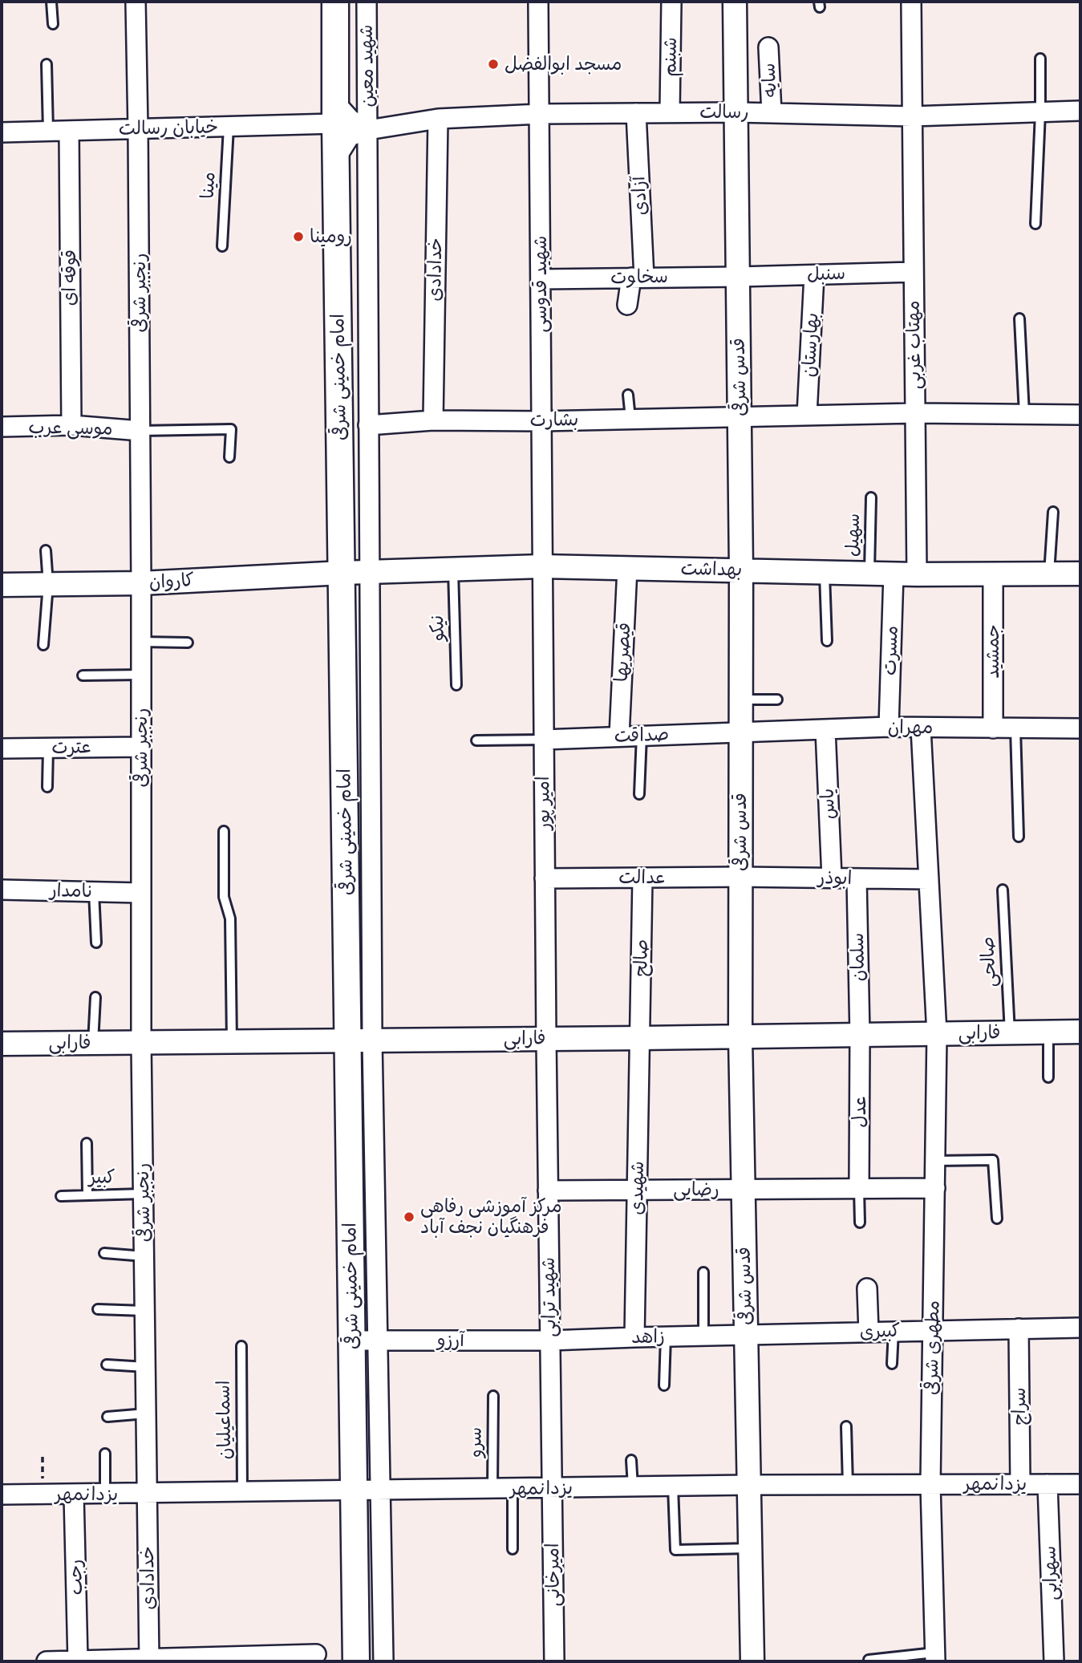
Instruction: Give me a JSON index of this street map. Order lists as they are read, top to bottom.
{
  "streets": {
    "main road": ["امام خمینی شرقی"],
    "street": [
      "شبنم",
      "شهید معین",
      "سایه",
      "رسالت",
      "خیابان رسالت",
      "آزادی",
      "خدادادی",
      "سنبل",
      "قوقه ای",
      "سخاوت",
      "شهید قدوسی",
      "رنجبر شرقی",
      "بهارستان",
      "مهتاب غربی",
      "قدس شرقی",
      "بشارت",
      "موسی عرب",
      "بهداشت",
      "کاروان",
      "مسرت",
      "جمشید",
      "قیصریها",
      "مهران",
      "صداقت",
      "عترت",
      "امیر پور",
      "یاس",
      "عدالت",
      "ابوذر",
      "نامدار",
      "سلمان",
      "صالح",
      "فارابی",
      "عدل",
      "شهیدی",
      "رضایی",
      "شهید ترابی",
      "کبیری",
      "زاهد",
      "آرزو",
      "مطهری شرقی",
      "سراج",
      "یزدانمهر",
      "سهرابی",
      "امیرخانی",
      "رجب"
    ],
    "lane": [
      "مینا",
      "سهیل",
      "نیکو",
      "صالحی",
      "کبیر",
      "اسماعیلیان",
      "سرو"
    ]
  },
  "crossings": [
    ["شبنم", "رسالت"],
    ["شهید معین", "رسالت"],
    ["شهید معین", "امام خمینی شرقی"],
    ["شهید معین", "بشارت"],
    ["شهید معین", "بهداشت"],
    ["شهید معین", "فارابی"],
    ["شهید معین", "آرزو"],
    ["شهید معین", "یزدانمهر"],
    ["سایه", "رسالت"],
    ["رسالت", "آزادی"],
    ["رسالت", "خدادادی"],
    ["رسالت", "شهید قدوسی"],
    ["رسالت", "مهتاب غربی"],
    ["رسالت", "امام خمینی شرقی"],
    ["رسالت", "قدس شرقی"],
    ["خیابان رسالت", "مینا"],
    ["خیابان رسالت", "قوقه ای"],
    ["خیابان رسالت", "رنجبر شرقی"],
    ["خیابان رسالت", "امام خمینی شرقی"],
    ["آزادی", "سخاوت"],
    ["خدادادی", "رنجبر شرقی"],
    ["خدادادی", "بشارت"],
    ["خدادادی", "یزدانمهر"],
    ["سنبل", "سخاوت"],
    ["سنبل", "بهارستان"],
    ["سنبل", "مهتاب غربی"],
    ["سنبل", "قدس شرقی"],
    ["قوقه ای", "موسی عرب"],
    ["سخاوت", "شهید قدوسی"],
    ["سخاوت", "قدس شرقی"],
    ["شهید قدوسی", "بشارت"],
    ["شهید قدوسی", "بهداشت"],
    ["شهید قدوسی", "امیر پور"],
    ["رنجبر شرقی", "موسی عرب"],
    ["رنجبر شرقی", "کاروان"],
    ["رنجبر شرقی", "عترت"],
    ["رنجبر شرقی", "نامدار"],
    ["رنجبر شرقی", "فارابی"],
    ["رنجبر شرقی", "کبیر"],
    ["رنجبر شرقی", "یزدانمهر"],
    ["مهتاب غربی", "بهداشت"],
    ["امام خمینی شرقی", "بهداشت"],
    ["امام خمینی شرقی", "کاروان"],
    ["امام خمینی شرقی", "فارابی"],
    ["امام خمینی شرقی", "آرزو"],
    ["امام خمینی شرقی", "یزدانمهر"],
    ["قدس شرقی", "بشارت"],
    ["قدس شرقی", "بهداشت"],
    ["قدس شرقی", "مهران"],
    ["قدس شرقی", "صداقت"],
    ["قدس شرقی", "عدالت"],
    ["قدس شرقی", "ابوذر"],
    ["قدس شرقی", "فارابی"],
    ["قدس شرقی", "رضایی"],
    ["قدس شرقی", "کبیری"],
    ["قدس شرقی", "زاهد"],
    ["قدس شرقی", "یزدانمهر"],
    ["سهیل", "بهداشت"],
    ["بهداشت", "کاروان"],
    ["بهداشت", "نیکو"],
    ["بهداشت", "مسرت"],
    ["بهداشت", "جمشید"],
    ["بهداشت", "قیصریها"],
    ["بهداشت", "امیر پور"],
    ["مسرت", "مهران"],
    ["جمشید", "مهران"],
    ["قیصریها", "صداقت"],
    ["مهران", "صداقت"],
    ["مهران", "یاس"],
    ["صداقت", "امیر پور"],
    ["امیر پور", "عدالت"],
    ["امیر پور", "فارابی"],
    ["امیر پور", "شهید ترابی"],
    ["یاس", "ابوذر"],
    ["عدالت", "ابوذر"],
    ["عدالت", "صالح"],
    ["ابوذر", "سلمان"],
    ["سلمان", "فارابی"],
    ["سلمان", "عدل"],
    ["صالح", "فارابی"],
    ["صالح", "شهیدی"],
    ["صالحی", "فارابی"],
    ["فارابی", "عدل"],
    ["فارابی", "شهیدی"],
    ["فارابی", "شهید ترابی"],
    ["فارابی", "مطهری شرقی"],
    ["شهیدی", "رضایی"],
    ["شهیدی", "زاهد"],
    ["رضایی", "شهید ترابی"],
    ["شهید ترابی", "زاهد"],
    ["شهید ترابی", "آرزو"],
    ["شهید ترابی", "یزدانمهر"],
    ["شهید ترابی", "امیرخانی"],
    ["کبیری", "زاهد"],
    ["کبیری", "مطهری شرقی"],
    ["کبیری", "سراج"],
    ["زاهد", "آرزو"],
    ["مطهری شرقی", "یزدانمهر"],
    ["سراج", "یزدانمهر"],
    ["اسماعیلیان", "یزدانمهر"],
    ["سرو", "یزدانمهر"],
    ["یزدانمهر", "سهرابی"],
    ["یزدانمهر", "امیرخانی"],
    ["یزدانمهر", "رجب"]
  ],
  "places": ["مسجد ابوالفضل", "رومینا", "مرکز آموزشی رفاهی فرهنگیان نجف آباد"]
}
